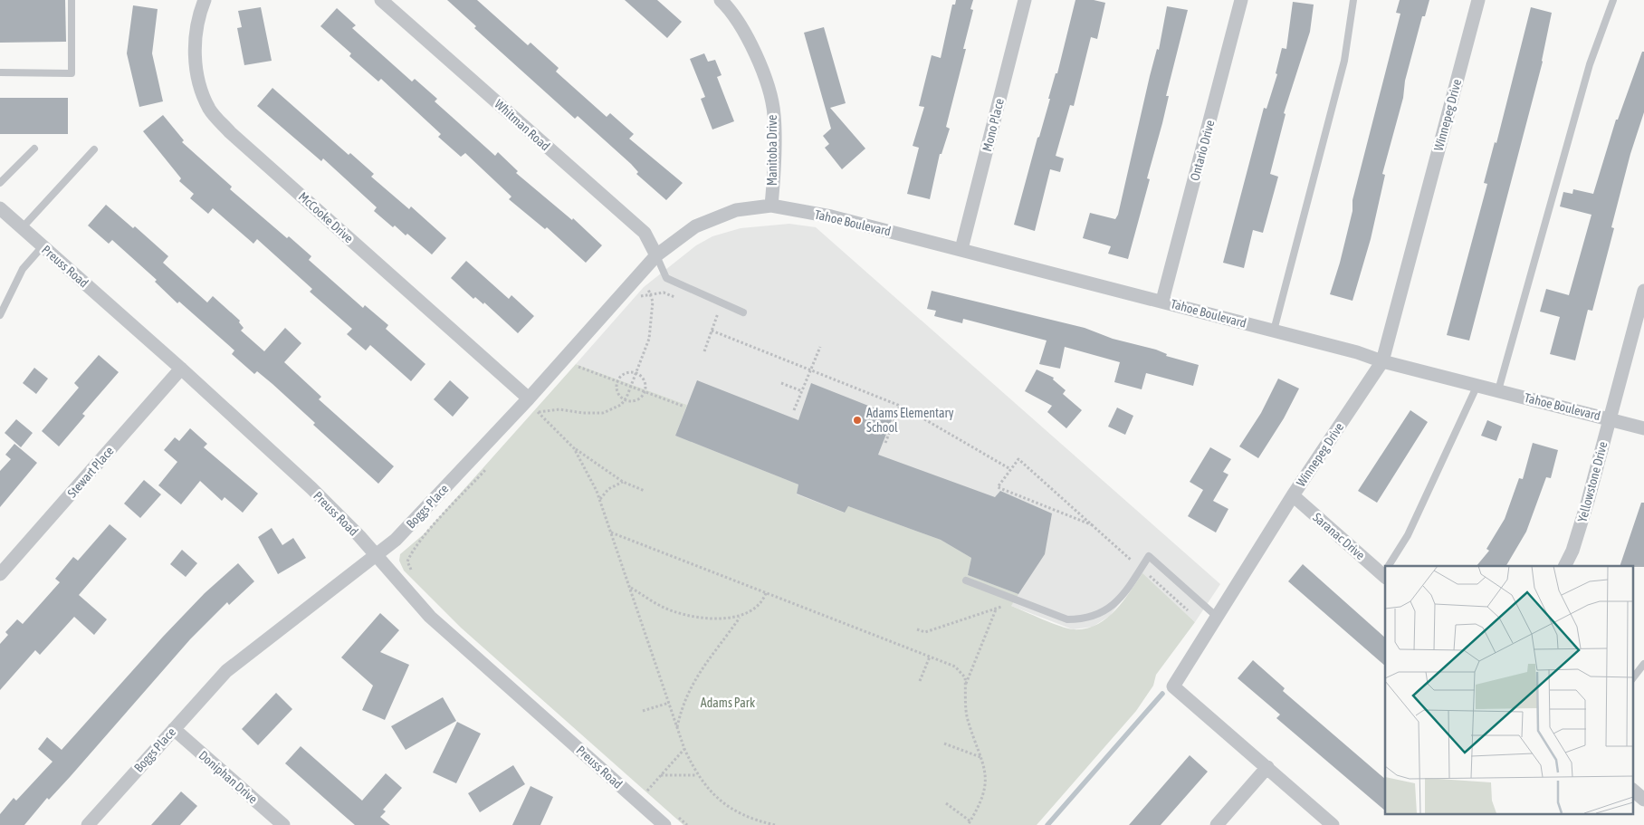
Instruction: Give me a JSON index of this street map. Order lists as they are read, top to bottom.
{
  "streets": {
    "street": [
      "Winnepeg Drive",
      "Whitman Road",
      "Mono Place",
      "Manitoba Drive",
      "Ontario Drive",
      "McCooke Drive",
      "Tahoe Boulevard",
      "Preuss Road",
      "Stewart Place",
      "Yellowstone Drive",
      "Boggs Place",
      "Saranac Drive",
      "Doniphan Drive"
    ]
  },
  "crossings": [
    ["Winnepeg Drive", "Tahoe Boulevard"],
    ["Winnepeg Drive", "Saranac Drive"],
    ["Whitman Road", "Boggs Place"],
    ["Mono Place", "Tahoe Boulevard"],
    ["Manitoba Drive", "Tahoe Boulevard"],
    ["Manitoba Drive", "Boggs Place"],
    ["Ontario Drive", "Tahoe Boulevard"],
    ["McCooke Drive", "Boggs Place"],
    ["Tahoe Boulevard", "Yellowstone Drive"],
    ["Tahoe Boulevard", "Boggs Place"],
    ["Preuss Road", "Stewart Place"],
    ["Preuss Road", "Boggs Place"],
    ["Boggs Place", "Doniphan Drive"]
  ],
  "parks": ["Adams Park"],
  "places": ["Adams Elementary School"]
}
